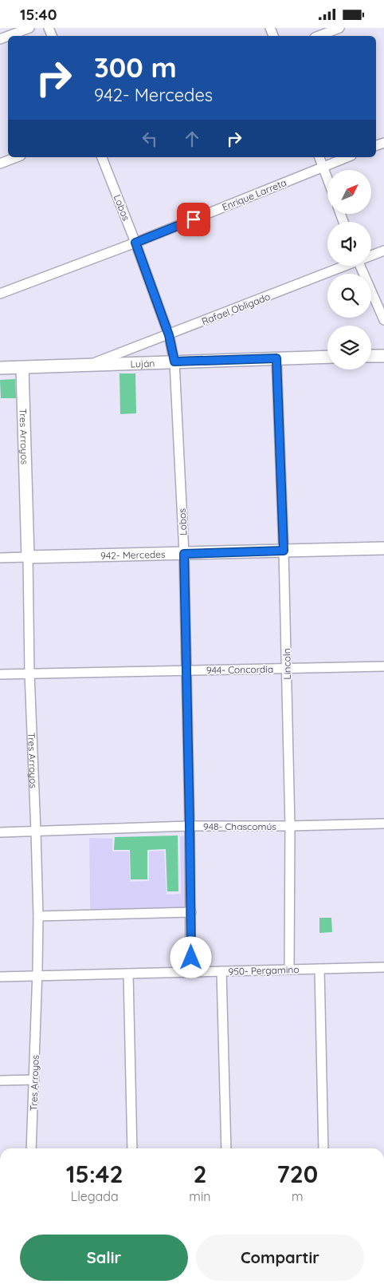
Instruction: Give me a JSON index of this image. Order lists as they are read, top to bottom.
{
  "streets": {
    "main road": ["Luján", "Tres Arroyos", "942- Mercedes"],
    "street": [
      "Enrique Larreta",
      "Lobos",
      "Rafael Obligado",
      "Lincoln",
      "944- Concordia",
      "948- Chascomús",
      "950- Pergamino"
    ]
  },
  "crossings": [
    ["Enrique Larreta", "Lobos"],
    ["Lobos", "Rafael Obligado"],
    ["Lobos", "Luján"],
    ["Lobos", "942- Mercedes"],
    ["Lobos", "944- Concordia"],
    ["Lobos", "948- Chascomús"],
    ["Lobos", "950- Pergamino"],
    ["Rafael Obligado", "Luján"],
    ["Luján", "Tres Arroyos"],
    ["Luján", "Lincoln"],
    ["Tres Arroyos", "942- Mercedes"],
    ["Tres Arroyos", "944- Concordia"],
    ["Tres Arroyos", "948- Chascomús"],
    ["Tres Arroyos", "950- Pergamino"],
    ["942- Mercedes", "Lincoln"],
    ["Lincoln", "944- Concordia"],
    ["Lincoln", "948- Chascomús"],
    ["Lincoln", "950- Pergamino"]
  ],
  "north": "top right",
  "page": {
    "status": "15:40",
    "turn": ["300 m", "942- Mercedes"],
    "eta": [
      "15:42",
      "Llegada",
      "2",
      "min",
      "720",
      "m"
    ],
    "buttons": ["Salir", "Compartir"]
  }
}
